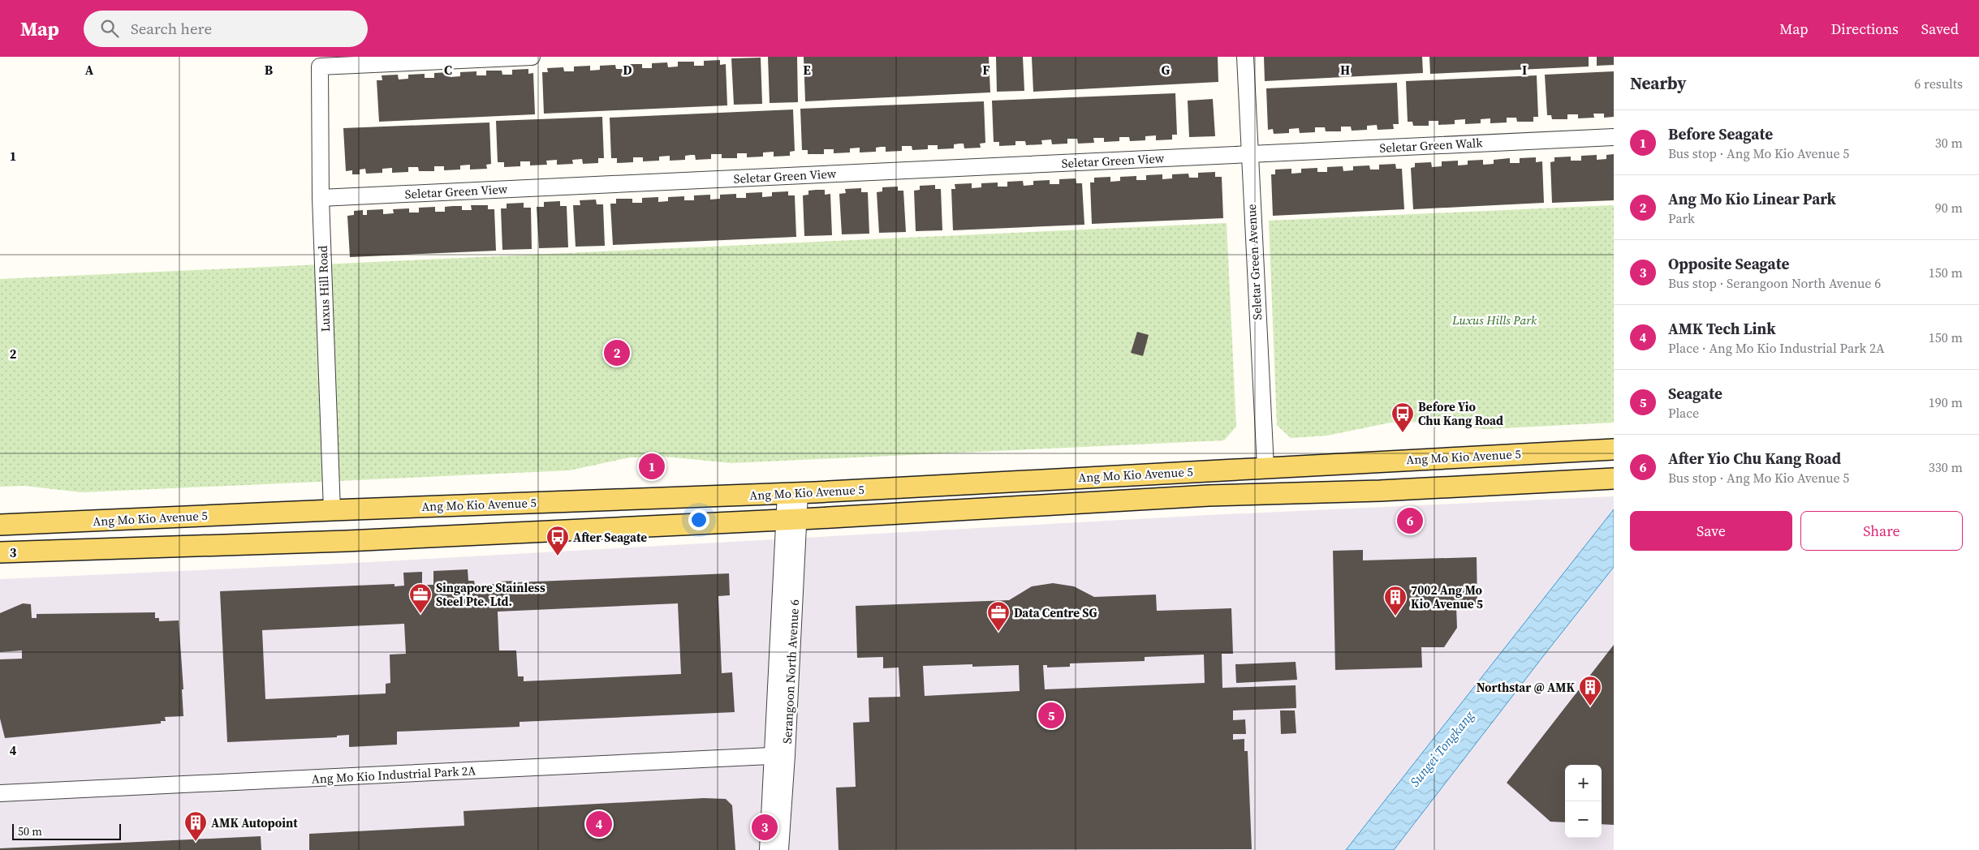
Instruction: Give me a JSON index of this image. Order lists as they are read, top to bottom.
{
  "streets": {
    "main road": ["Ang Mo Kio Avenue 5"],
    "street": [
      "Seletar Green Walk",
      "Seletar Green View",
      "Seletar Green Avenue",
      "Luxus Hill Road",
      "Serangoon North Avenue 6",
      "Ang Mo Kio Industrial Park 2A"
    ]
  },
  "crossings": [
    ["Seletar Green Walk", "Seletar Green View"],
    ["Seletar Green Walk", "Seletar Green Avenue"],
    ["Seletar Green View", "Seletar Green Avenue"],
    ["Seletar Green View", "Luxus Hill Road"],
    ["Seletar Green Avenue", "Ang Mo Kio Avenue 5"],
    ["Luxus Hill Road", "Ang Mo Kio Avenue 5"],
    ["Ang Mo Kio Avenue 5", "Serangoon North Avenue 6"],
    ["Serangoon North Avenue 6", "Ang Mo Kio Industrial Park 2A"]
  ],
  "water": ["Sungei Tongkang"],
  "parks": ["Luxus Hills Park"],
  "places": {
    "bus stop": ["Before Yio Chu Kang Road", "After Seagate"],
    "office": ["Singapore Stainless Steel Pte. Ltd.", "Data Centre SG"],
    "building": ["7002 Ang Mo Kio Avenue 5", "Northstar @ AMK", "AMK Autopoint"]
  },
  "scale_bar": "50 m",
  "page": {
    "header": "Map",
    "search": "Search here",
    "nav": ["Map", "Directions", "Saved"],
    "heading": ["Nearby", "6 results"],
    "list": [
      {
        "mark": "1",
        "name": "Before Seagate",
        "note": "Bus stop · Ang Mo Kio Avenue 5",
        "value": "30 m"
      },
      {
        "mark": "2",
        "name": "Ang Mo Kio Linear Park",
        "note": "Park",
        "value": "90 m"
      },
      {
        "mark": "3",
        "name": "Opposite Seagate",
        "note": "Bus stop · Serangoon North Avenue 6",
        "value": "150 m"
      },
      {
        "mark": "4",
        "name": "AMK Tech Link",
        "note": "Place · Ang Mo Kio Industrial Park 2A",
        "value": "150 m"
      },
      {
        "mark": "5",
        "name": "Seagate",
        "note": "Place",
        "value": "190 m"
      },
      {
        "mark": "6",
        "name": "After Yio Chu Kang Road",
        "note": "Bus stop · Ang Mo Kio Avenue 5",
        "value": "330 m"
      }
    ],
    "pins": [
      "2",
      "1",
      "6",
      "5",
      "4",
      "3"
    ],
    "buttons": ["Save", "Share"],
    "map_buttons": ["+", "−"],
    "scale": "50 m"
  },
  "grid": {
    "columns": [
      "A",
      "B",
      "C",
      "D",
      "E",
      "F",
      "G",
      "H",
      "I"
    ],
    "rows": [
      "1",
      "2",
      "3",
      "4"
    ]
  }
}
